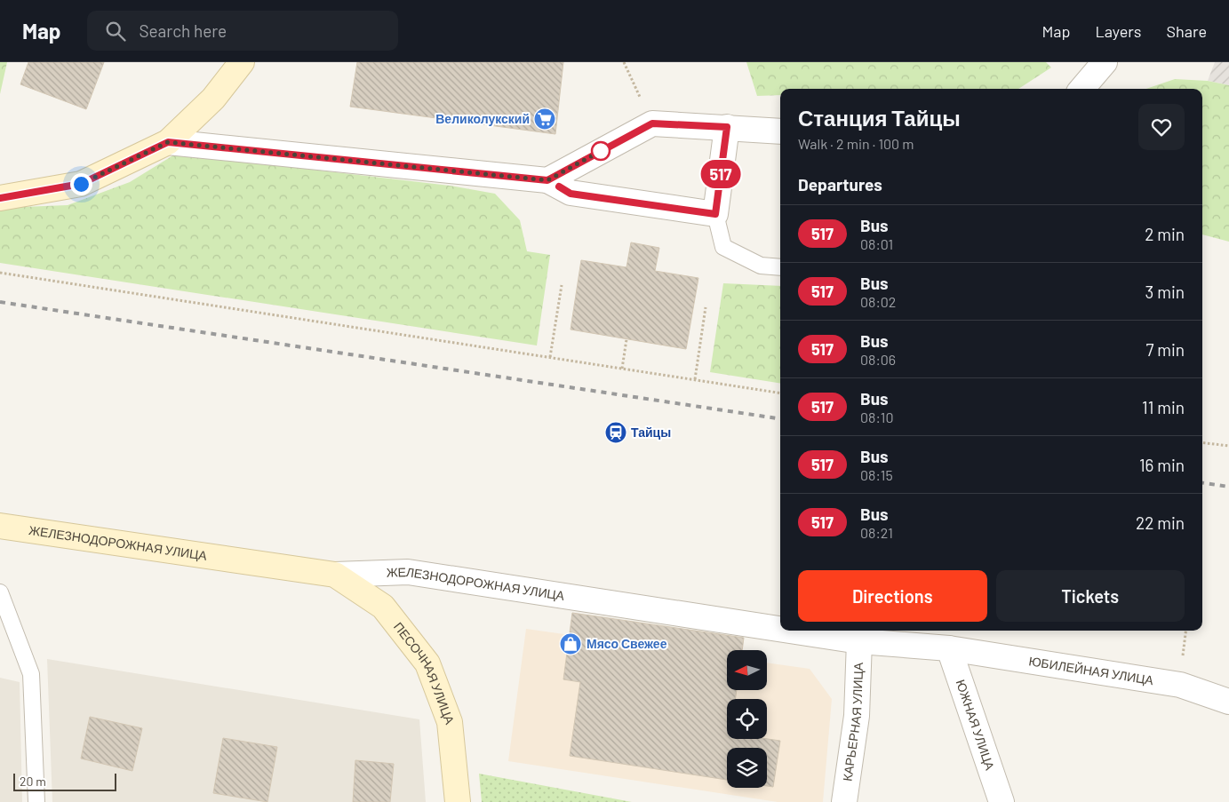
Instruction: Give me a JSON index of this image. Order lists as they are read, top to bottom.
{
  "streets": {
    "street": [
      "ЖЕЛЕЗНОДОРОЖНАЯ УЛИЦА",
      "ЮБИЛЕЙНАЯ УЛИЦА",
      "ПЕСОЧНАЯ УЛИЦА",
      "КАРЬЕРНАЯ УЛИЦА",
      "ЮЖНАЯ УЛИЦА"
    ]
  },
  "crossings": [
    ["ЖЕЛЕЗНОДОРОЖНАЯ УЛИЦА", "ЮБИЛЕЙНАЯ УЛИЦА"],
    ["ЖЕЛЕЗНОДОРОЖНАЯ УЛИЦА", "ПЕСОЧНАЯ УЛИЦА"],
    ["ЖЕЛЕЗНОДОРОЖНАЯ УЛИЦА", "КАРЬЕРНАЯ УЛИЦА"],
    ["ЖЕЛЕЗНОДОРОЖНАЯ УЛИЦА", "ЮЖНАЯ УЛИЦА"],
    ["ЮБИЛЕЙНАЯ УЛИЦА", "ЮЖНАЯ УЛИЦА"]
  ],
  "places": {
    "supermarket": ["Великолукский"],
    "station": ["Тайцы"],
    "shop": ["Мясо Свежее"]
  },
  "lines": ["bus line 517"],
  "scale_bar": "20 m",
  "north": "left",
  "page": {
    "header": "Map",
    "search": "Search here",
    "nav": ["Map", "Layers", "Share"],
    "on_map": "517",
    "heading": [
      ["Станция Тайцы", "Walk · 2 min · 100 m"],
      "Departures"
    ],
    "list": [
      {
        "mark": "517",
        "name": "Bus",
        "note": "08:01",
        "value": "2 min"
      },
      {
        "mark": "517",
        "name": "Bus",
        "note": "08:02",
        "value": "3 min"
      },
      {
        "mark": "517",
        "name": "Bus",
        "note": "08:06",
        "value": "7 min"
      },
      {
        "mark": "517",
        "name": "Bus",
        "note": "08:10",
        "value": "11 min"
      },
      {
        "mark": "517",
        "name": "Bus",
        "note": "08:15",
        "value": "16 min"
      },
      {
        "mark": "517",
        "name": "Bus",
        "note": "08:21",
        "value": "22 min"
      }
    ],
    "buttons": ["Directions", "Tickets"],
    "scale": "20 m"
  }
}
